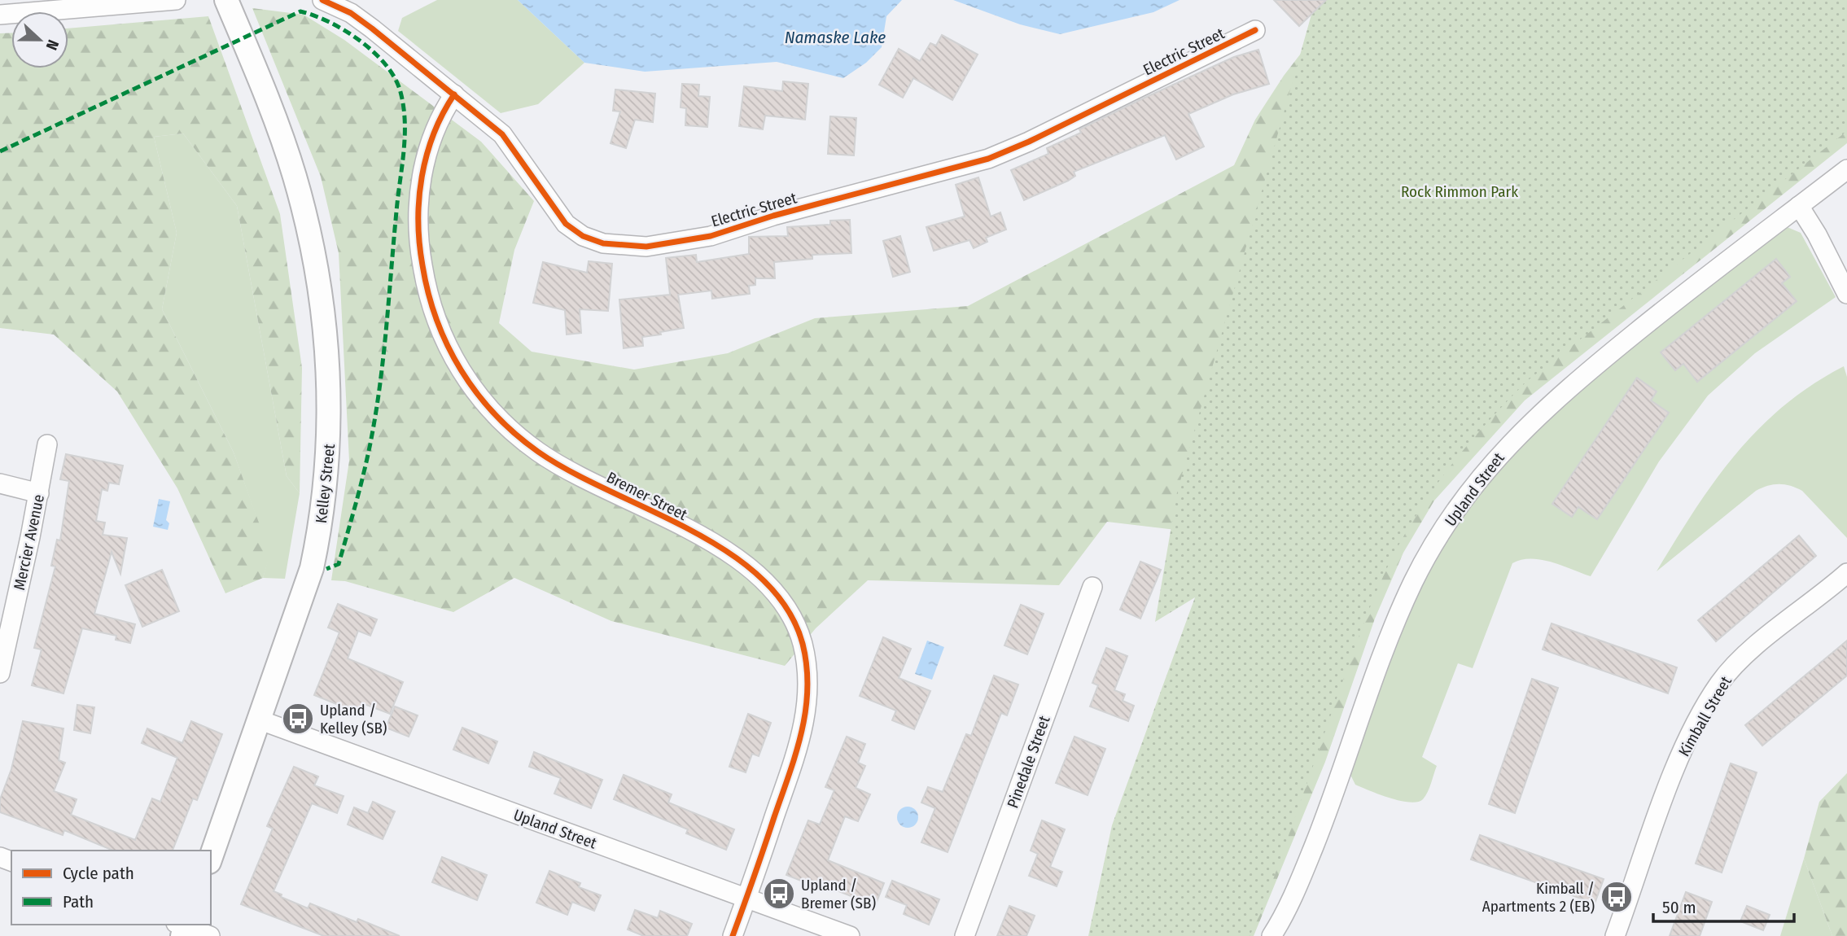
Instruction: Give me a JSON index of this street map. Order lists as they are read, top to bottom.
{
  "streets": {
    "street": [
      "Electric Street",
      "Kelley Street",
      "Upland Street",
      "Bremer Street",
      "Mercier Avenue",
      "Kimball Street",
      "Pinedale Street"
    ]
  },
  "crossings": [
    ["Electric Street", "Bremer Street"],
    ["Kelley Street", "Upland Street"],
    ["Upland Street", "Bremer Street"]
  ],
  "water": ["Namaske Lake"],
  "parks": ["Rock Rimmon Park"],
  "places": {
    "bus stop": ["Upland / Kelley (SB)", "Upland / Bremer (SB)", "Kimball / Apartments 2 (EB)"]
  },
  "legend": ["Cycle path", "Path"],
  "scale_bar": "50 m",
  "north": "right"
}
